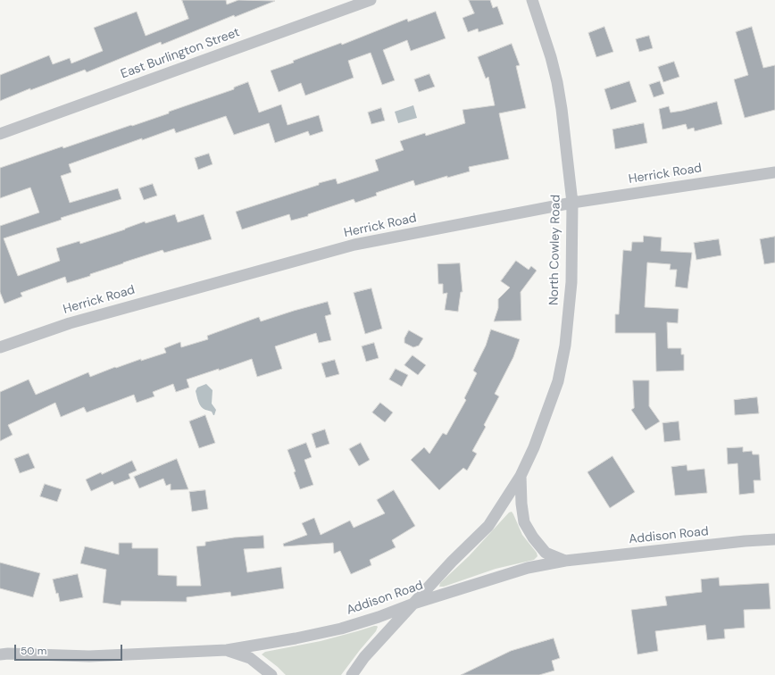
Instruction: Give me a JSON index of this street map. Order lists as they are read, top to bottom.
{
  "streets": {
    "street": [
      "East Burlington Street",
      "Herrick Road",
      "North Cowley Road",
      "Addison Road"
    ]
  },
  "crossings": [
    ["Herrick Road", "North Cowley Road"],
    ["North Cowley Road", "Addison Road"]
  ],
  "scale_bar": "50 m"
}
